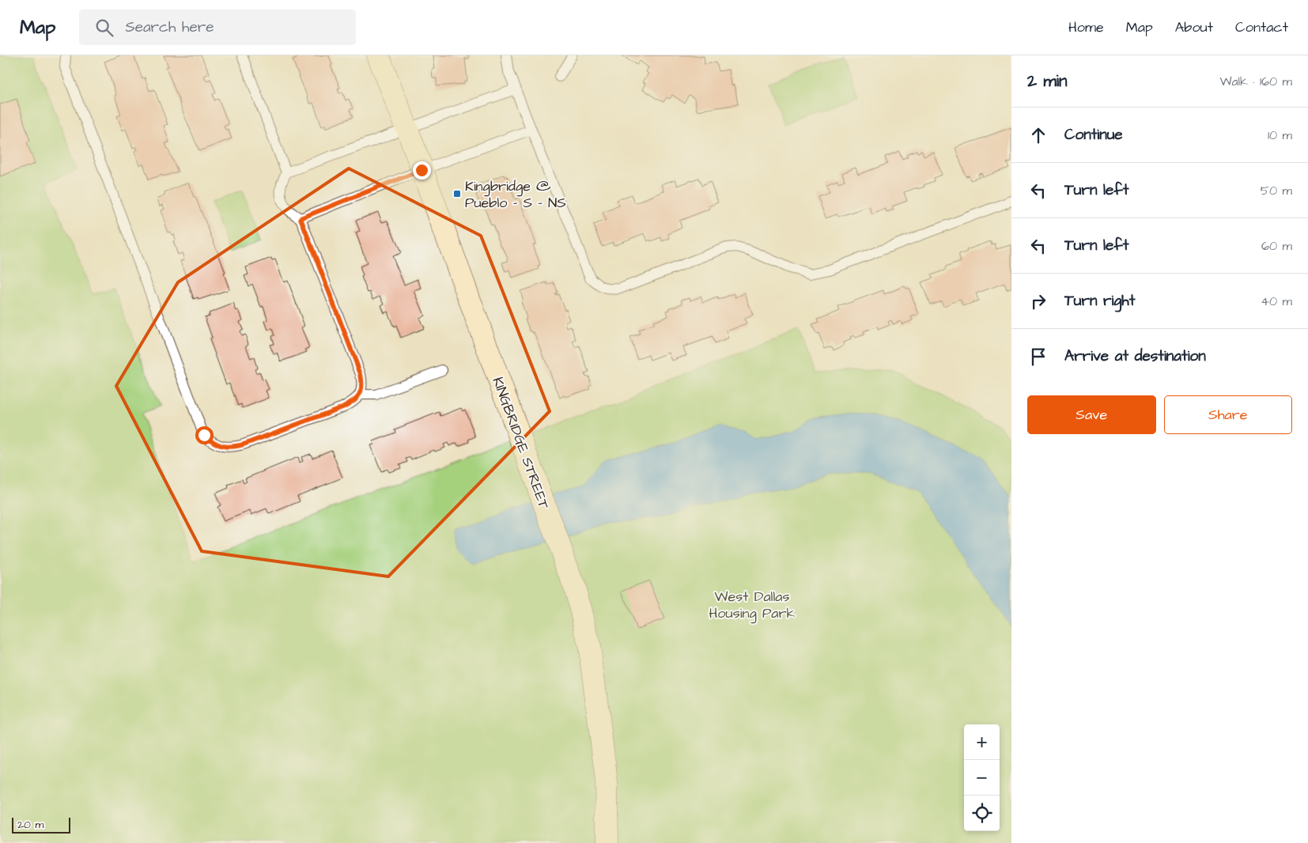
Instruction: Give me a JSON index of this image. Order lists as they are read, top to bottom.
{
  "streets": {
    "street": ["KINGBRIDGE STREET"]
  },
  "parks": ["West Dallas Housing Park"],
  "places": {
    "transit": ["Kingbridge @ Pueblo - S - NS"]
  },
  "scale_bar": "20 m",
  "page": {
    "header": "Map",
    "search": "Search here",
    "nav": [
      "Home",
      "Map",
      "About",
      "Contact"
    ],
    "heading": ["2 min", "Walk · 160 m"],
    "list": [
      ["Continue", "10 m"],
      ["Turn left", "50 m"],
      ["Turn left", "60 m"],
      ["Turn right", "40 m"],
      "Arrive at destination"
    ],
    "buttons": ["Save", "Share"],
    "map_buttons": ["+", "−"],
    "scale": "20 m"
  }
}
